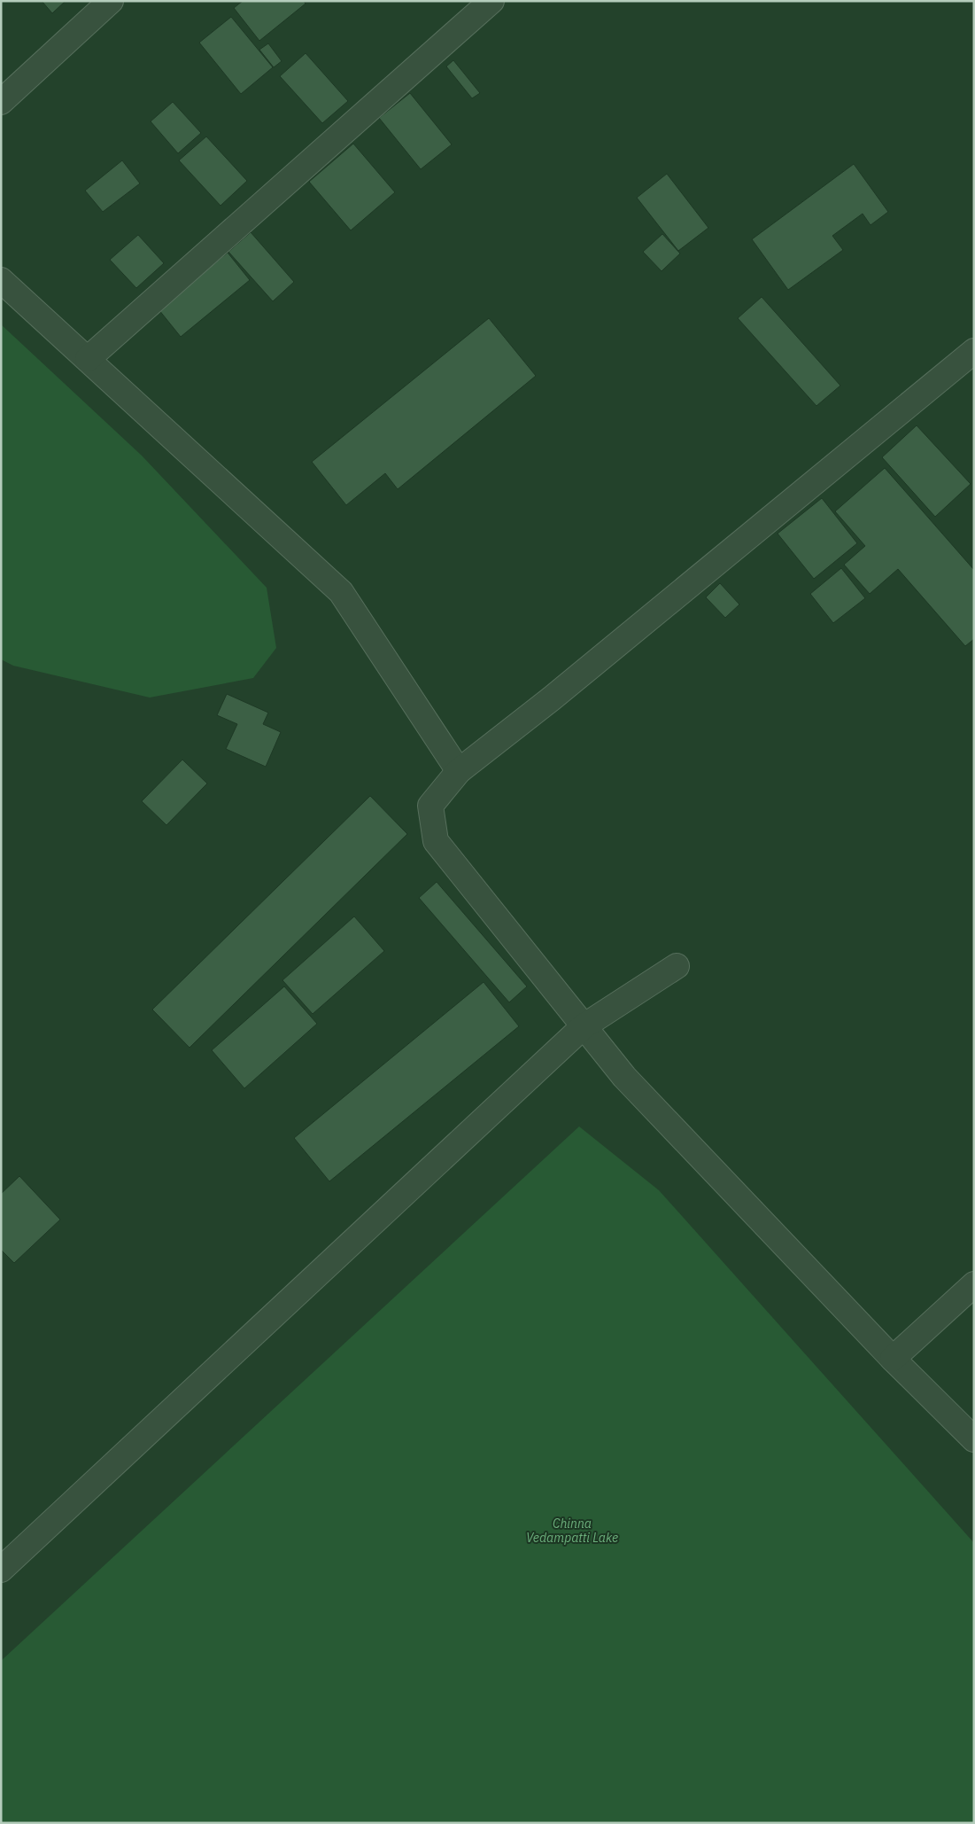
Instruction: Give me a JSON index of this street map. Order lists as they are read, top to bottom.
{
  "water": ["Chinna Vedampatti Lake"]
}
